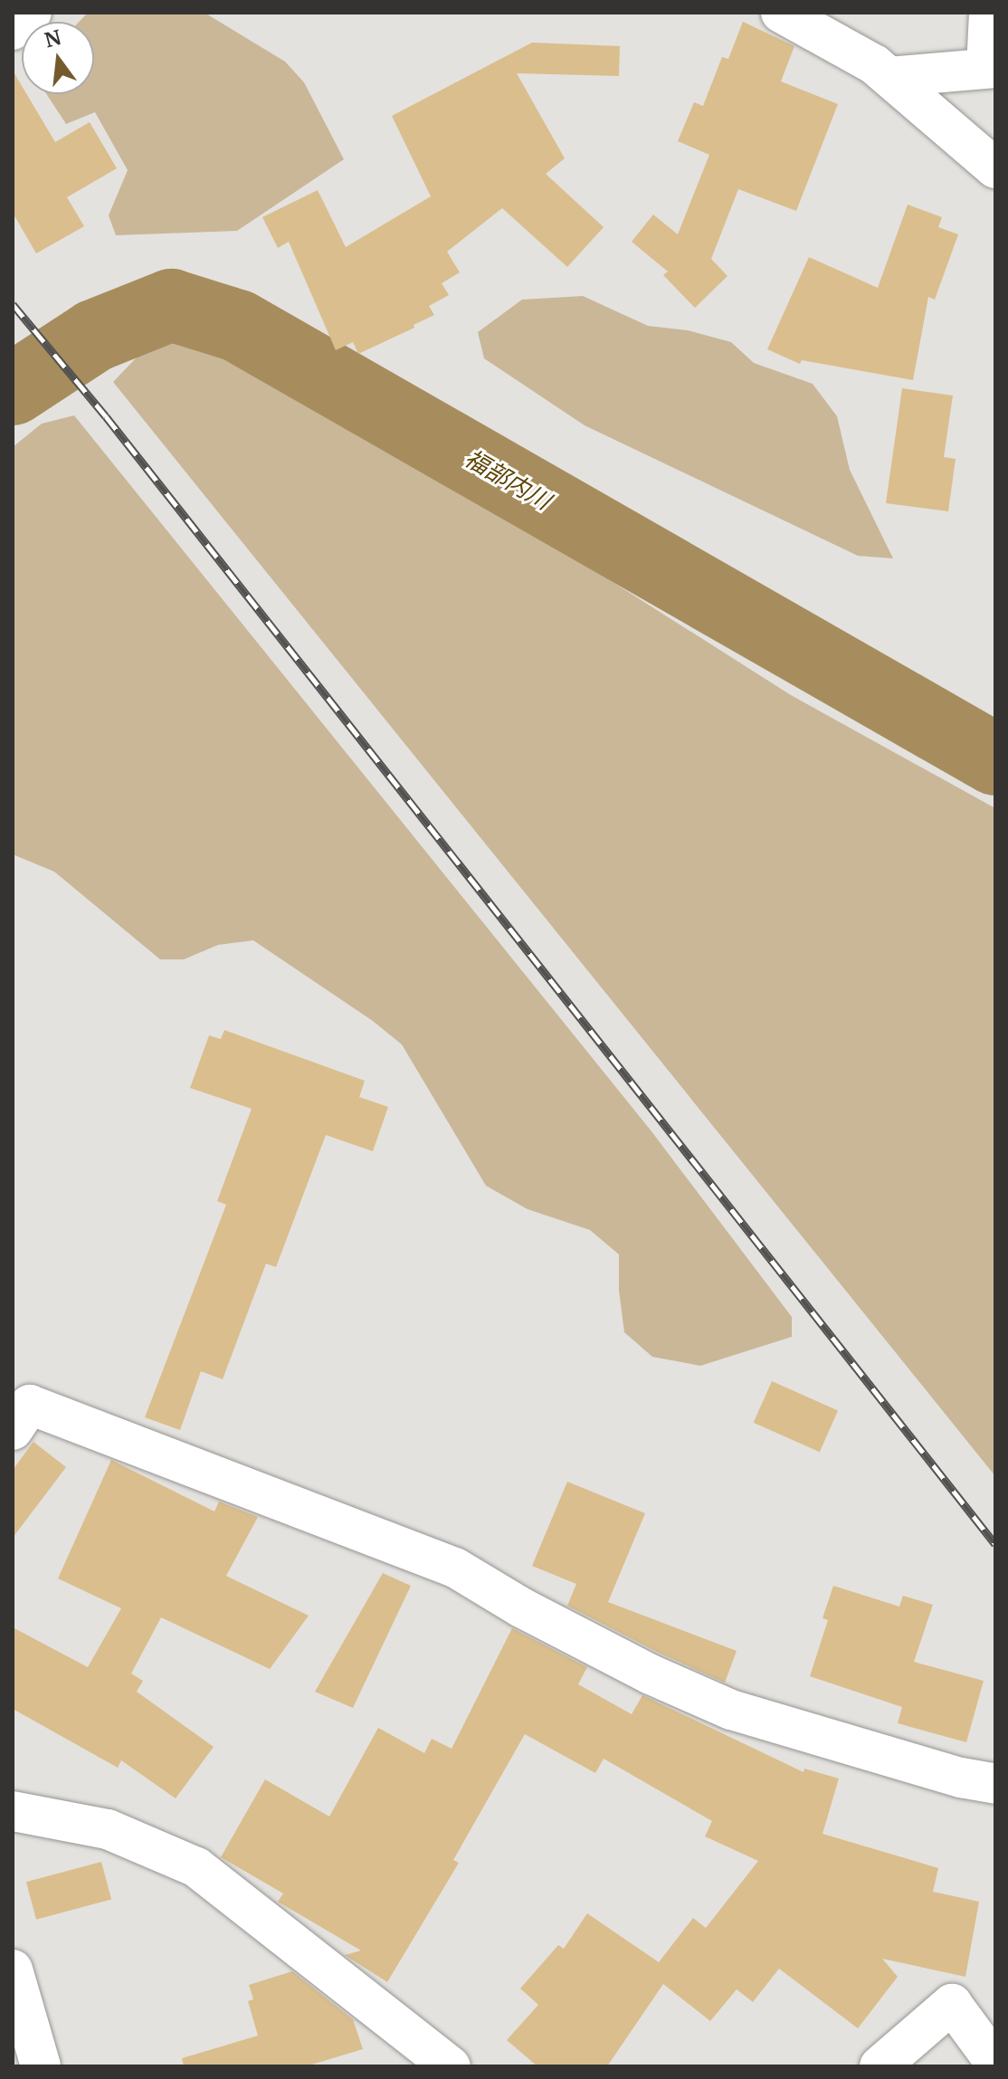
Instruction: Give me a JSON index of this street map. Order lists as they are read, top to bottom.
{
  "water": ["福部内川"],
  "north": "top"
}
